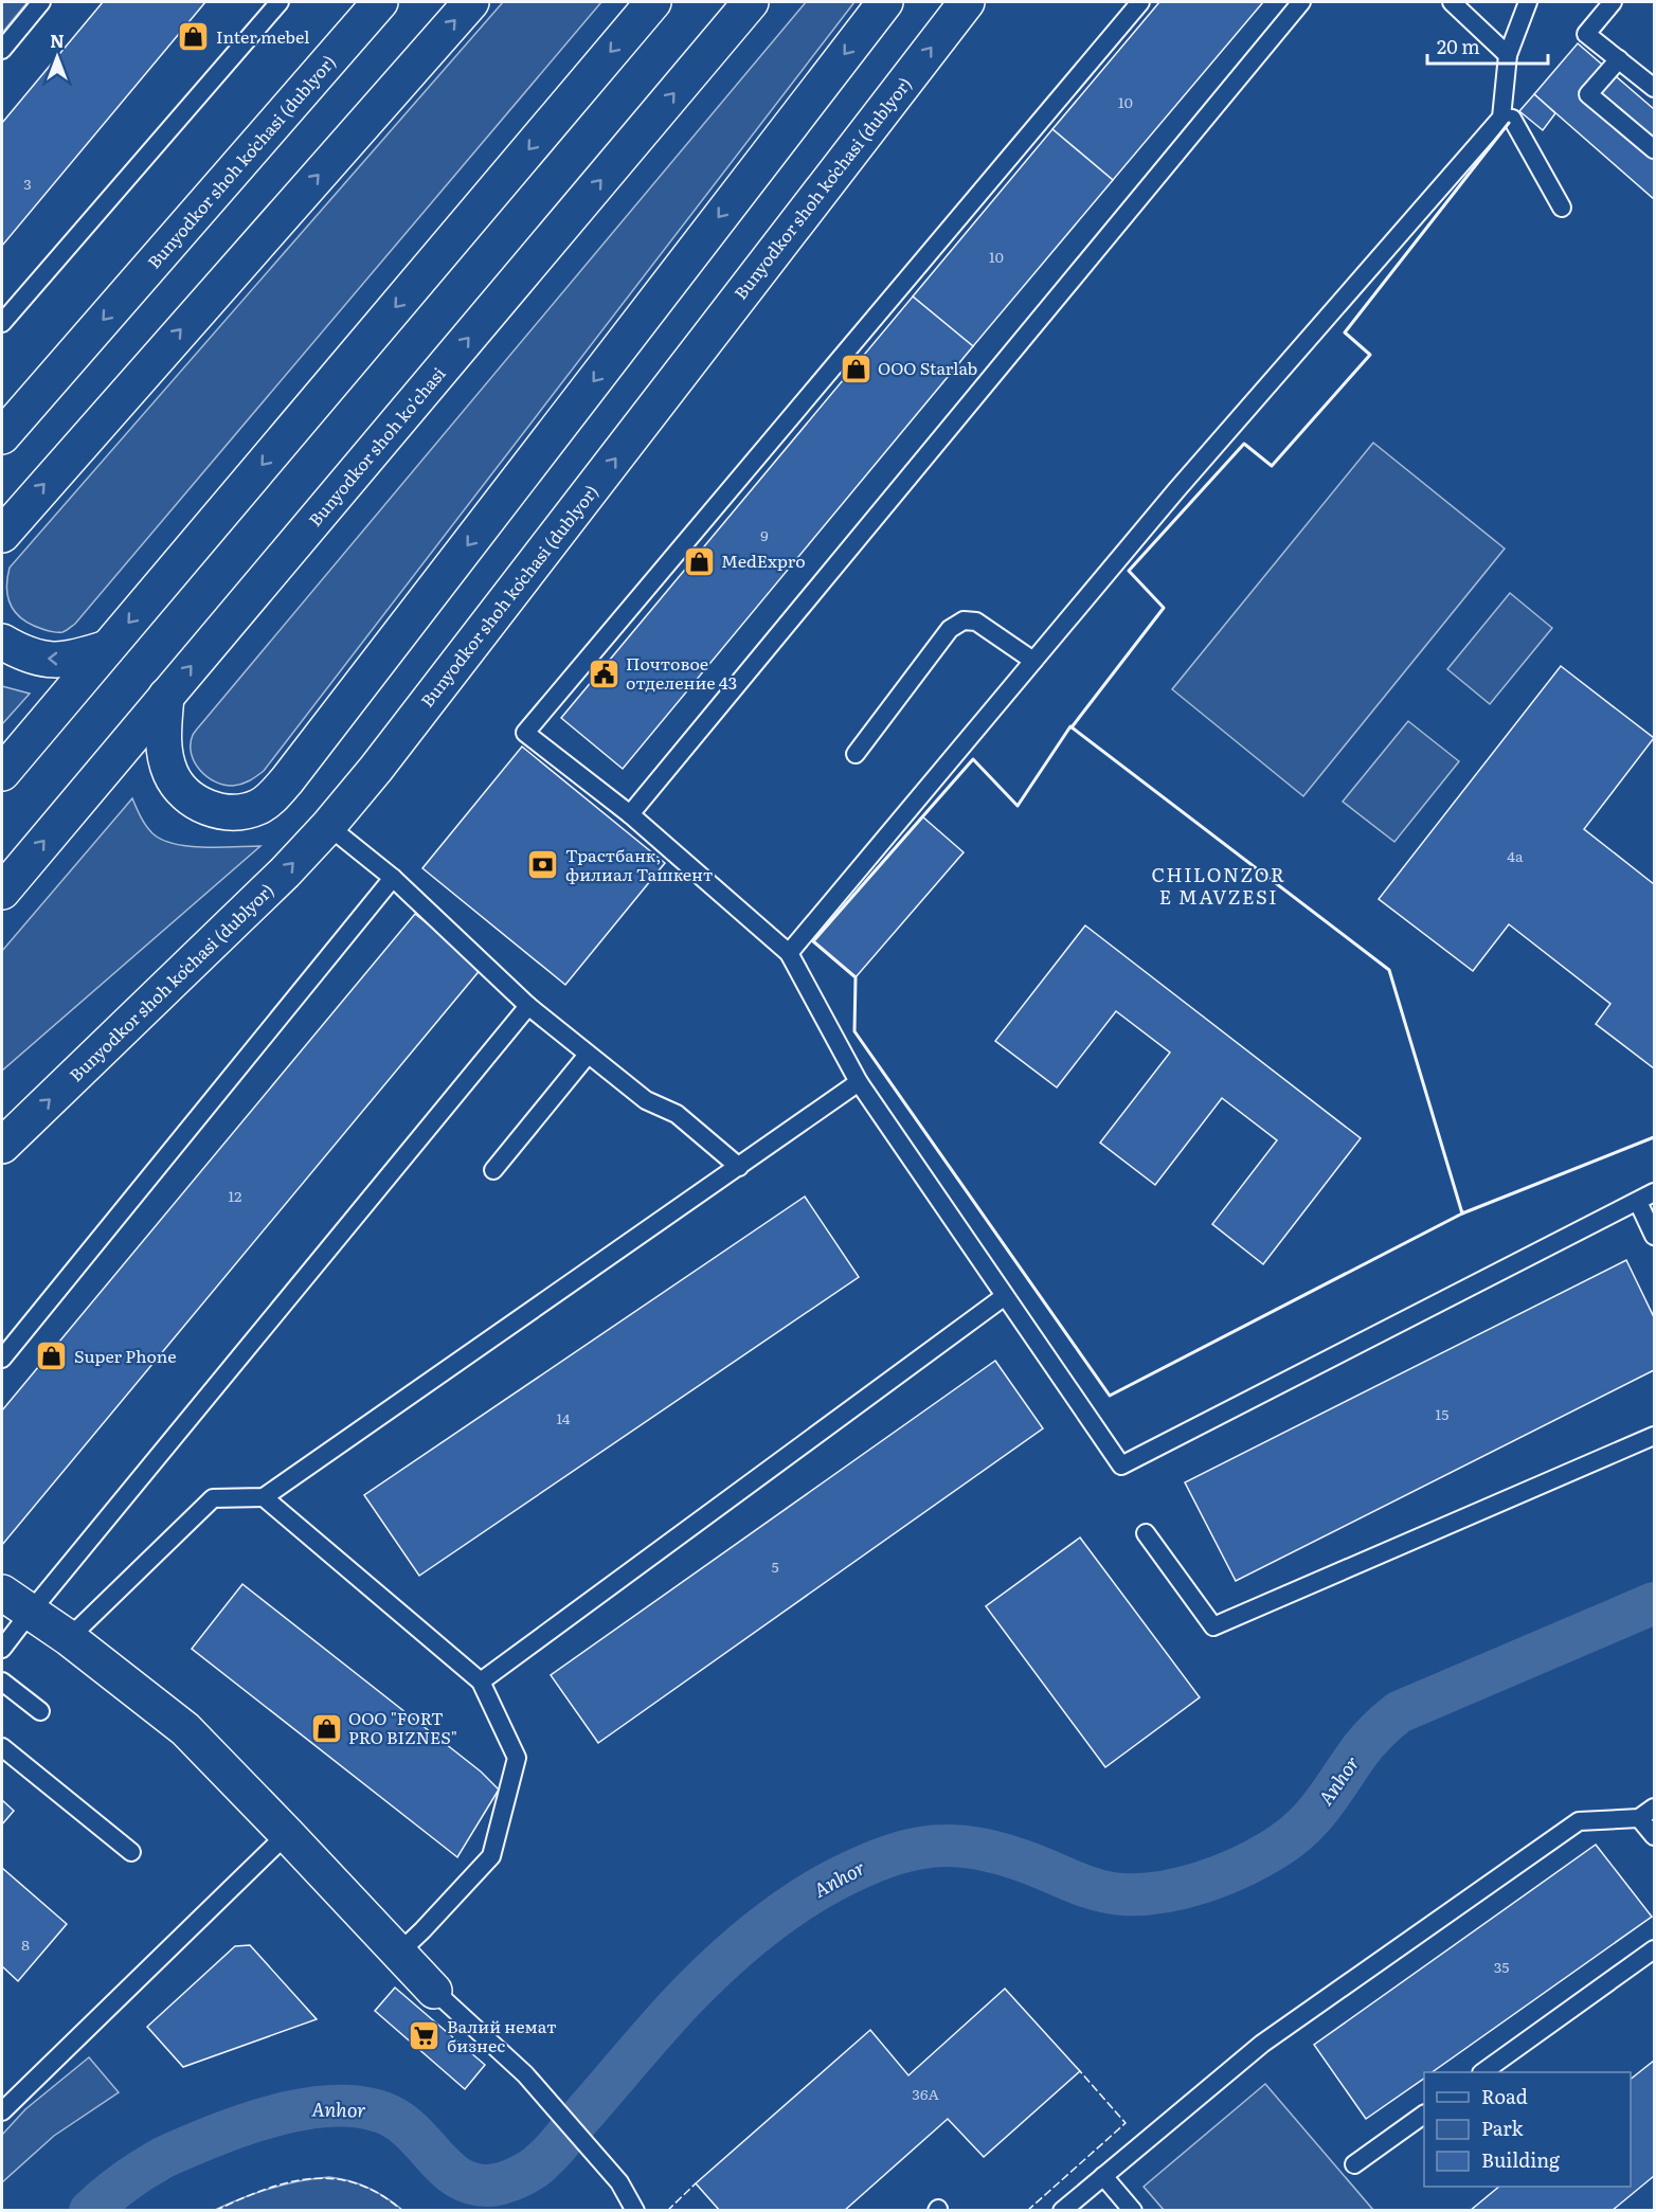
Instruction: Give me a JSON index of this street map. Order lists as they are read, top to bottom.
{
  "streets": {
    "main road": ["Bunyodkor shoh koʻchasi (dublyor)", "Bunyodkor shoh ko'chasi"]
  },
  "districts": ["CHILONZOR E MAVZESI"],
  "water": ["Anhor"],
  "places": {
    "shop": [
      "Inter mebel",
      "ООО Starlab",
      "MedExpro",
      "Super Phone",
      "OOO \"FORT PRO BIZNES\""
    ],
    "public building": ["Почтовое отделение 43"],
    "bank": ["Трастбанк, филиал Ташкент"],
    "supermarket": ["Валий немат бизнес"]
  },
  "house_numbers": [
    "10",
    "3",
    "10",
    "9",
    "4a",
    "12",
    "15",
    "14",
    "5",
    "8",
    "35",
    "36А"
  ],
  "legend": ["Road", "Park", "Building"],
  "scale_bar": "20 m",
  "north": "top"
}
